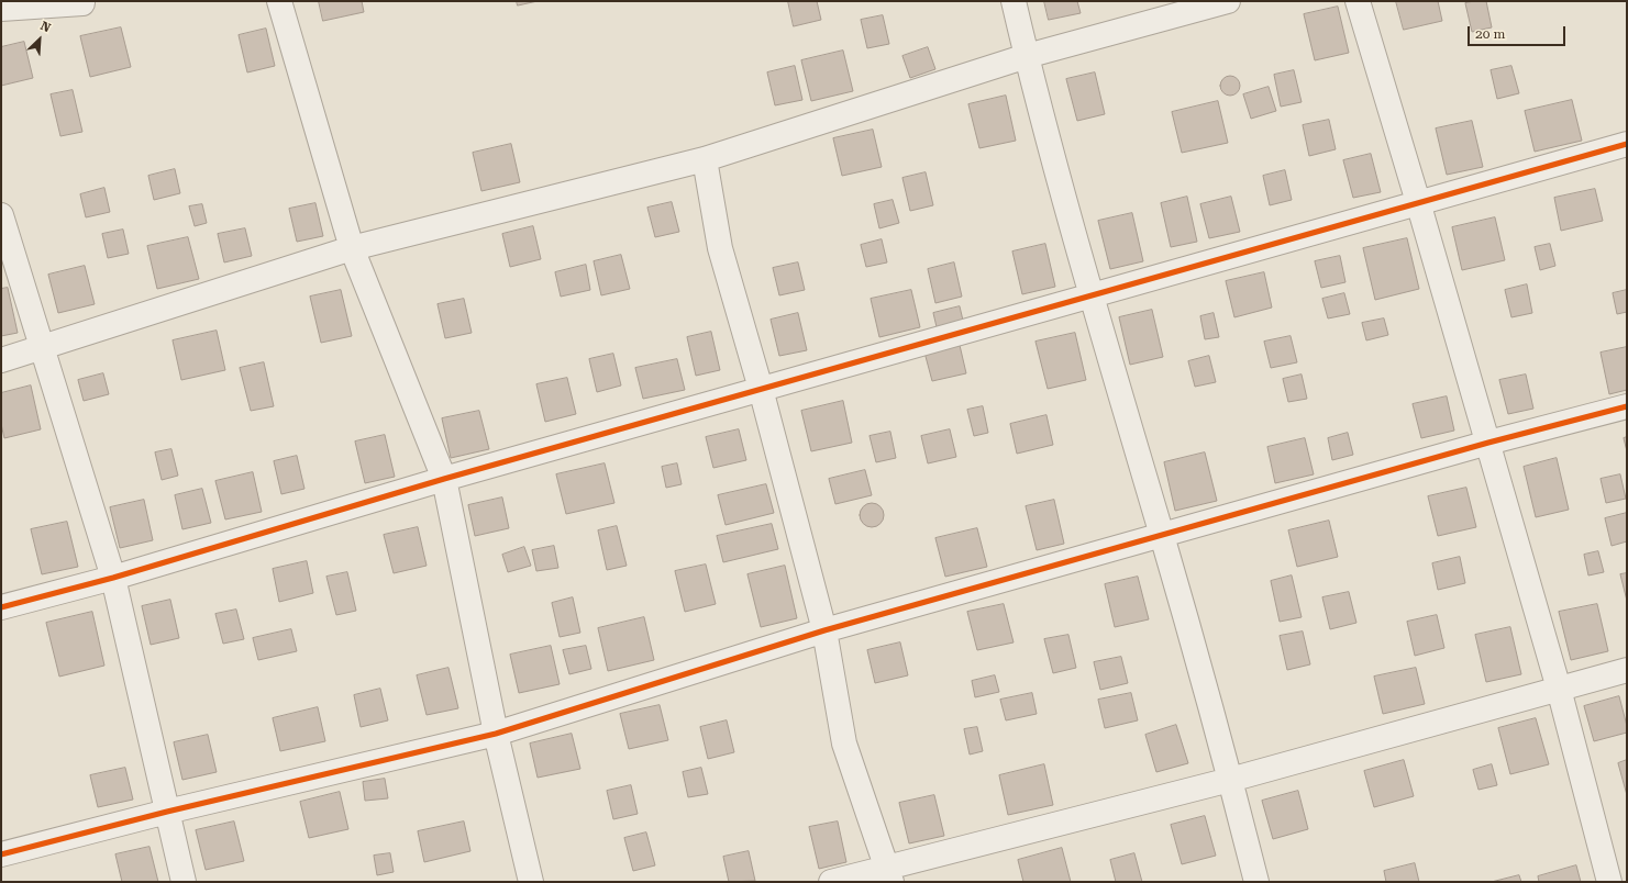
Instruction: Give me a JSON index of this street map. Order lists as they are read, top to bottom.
{
  "scale_bar": "20 m",
  "north": "top right"
}
